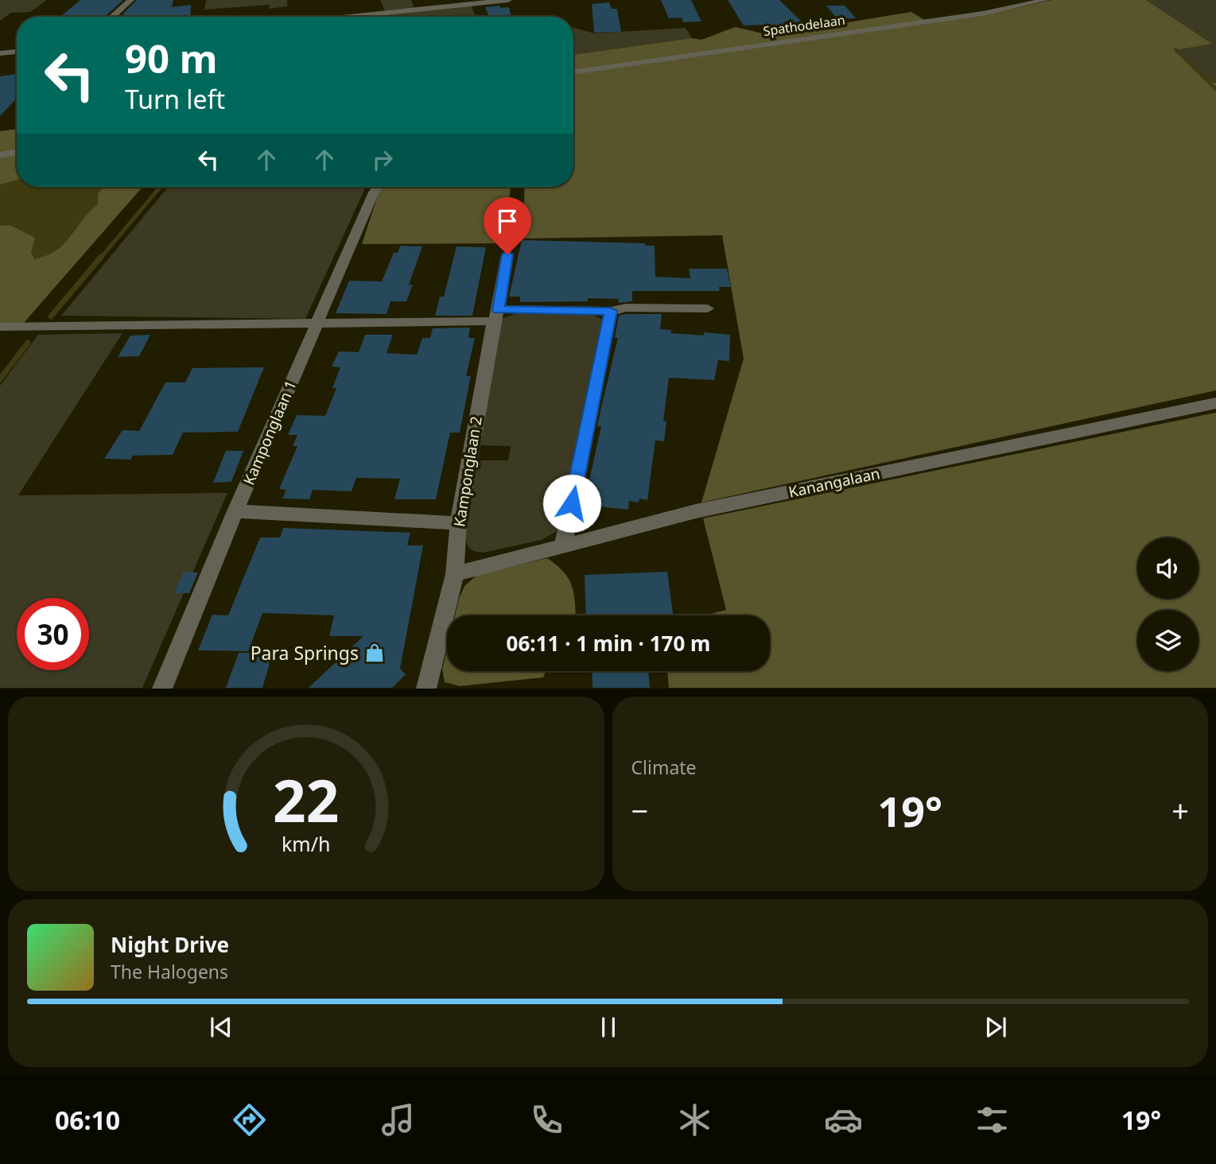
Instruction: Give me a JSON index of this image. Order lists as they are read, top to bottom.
{
  "streets": {
    "street": [
      "Spathodelaan",
      "Kamponglaan 1",
      "Kamponglaan 2",
      "Kanangalaan"
    ]
  },
  "crossings": [
    ["Kamponglaan 2", "Kanangalaan"]
  ],
  "places": {
    "shop": ["Para Springs"]
  },
  "page": {
    "turn": ["90 m", "Turn left"],
    "limit": "30",
    "trip": "06:11 · 1 min · 170 m",
    "tile": "Climate",
    "heat": ["−", "19°", "+"],
    "song": ["Night Drive", "The Halogens"],
    "tabs": ["06:10", "19°"],
    "gauge": ["22", "km/h"]
  }
}
